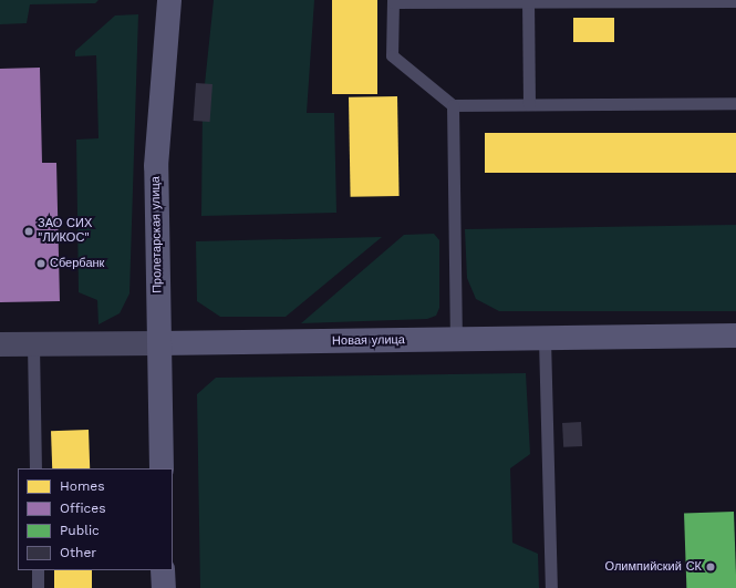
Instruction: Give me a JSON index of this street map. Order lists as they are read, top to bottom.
{
  "streets": {
    "main road": ["Пролетарская улица", "Новая улица"]
  },
  "crossings": [
    ["Пролетарская улица", "Новая улица"]
  ],
  "places": ["ЗАО СИХ \"ЛИКОС\"", "Сбербанк", "Олимпийский СК"],
  "legend": [
    "Homes",
    "Offices",
    "Public",
    "Other"
  ]
}
